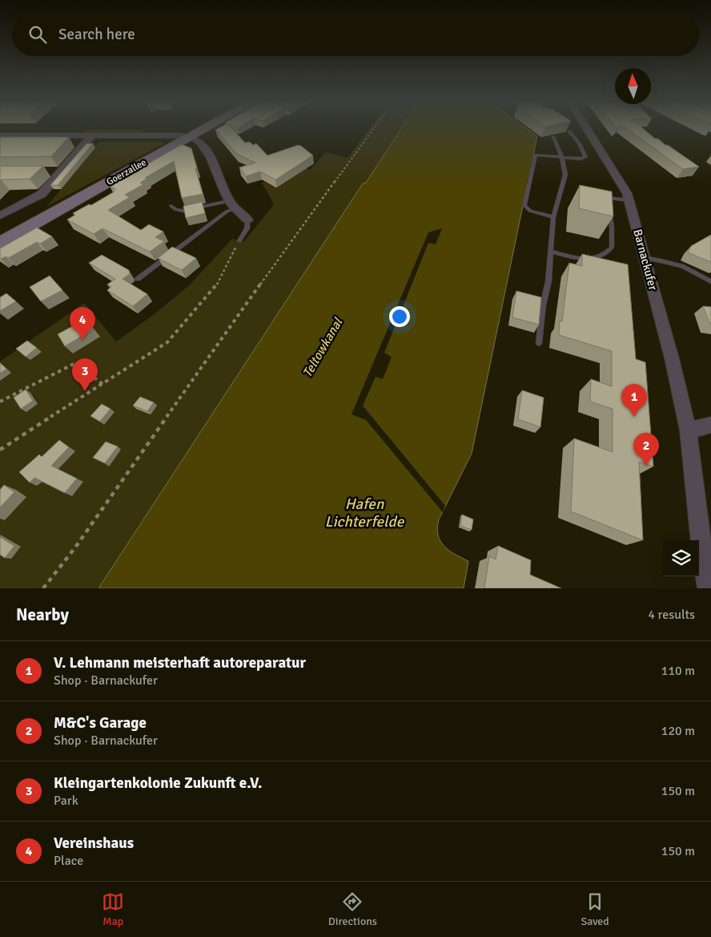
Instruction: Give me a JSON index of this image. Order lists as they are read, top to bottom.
{
  "streets": {
    "main road": ["Goerzallee"],
    "street": ["Barnackufer"]
  },
  "water": ["Teltowkanal", "Hafen Lichterfelde"],
  "north": "top",
  "page": {
    "search": "Search here",
    "pins": [
      "4",
      "3",
      "1",
      "2"
    ],
    "heading": ["Nearby", "4 results"],
    "list": [
      {
        "mark": "1",
        "name": "V. Lehmann meisterhaft autoreparatur",
        "note": "Shop · Barnackufer",
        "value": "110 m"
      },
      {
        "mark": "2",
        "name": "M&C's Garage",
        "note": "Shop · Barnackufer",
        "value": "120 m"
      },
      {
        "mark": "3",
        "name": "Kleingartenkolonie Zukunft e.V.",
        "note": "Park",
        "value": "150 m"
      },
      {
        "mark": "4",
        "name": "Vereinshaus",
        "note": "Place",
        "value": "150 m"
      }
    ],
    "nav": ["Map", "Directions", "Saved"]
  }
}
